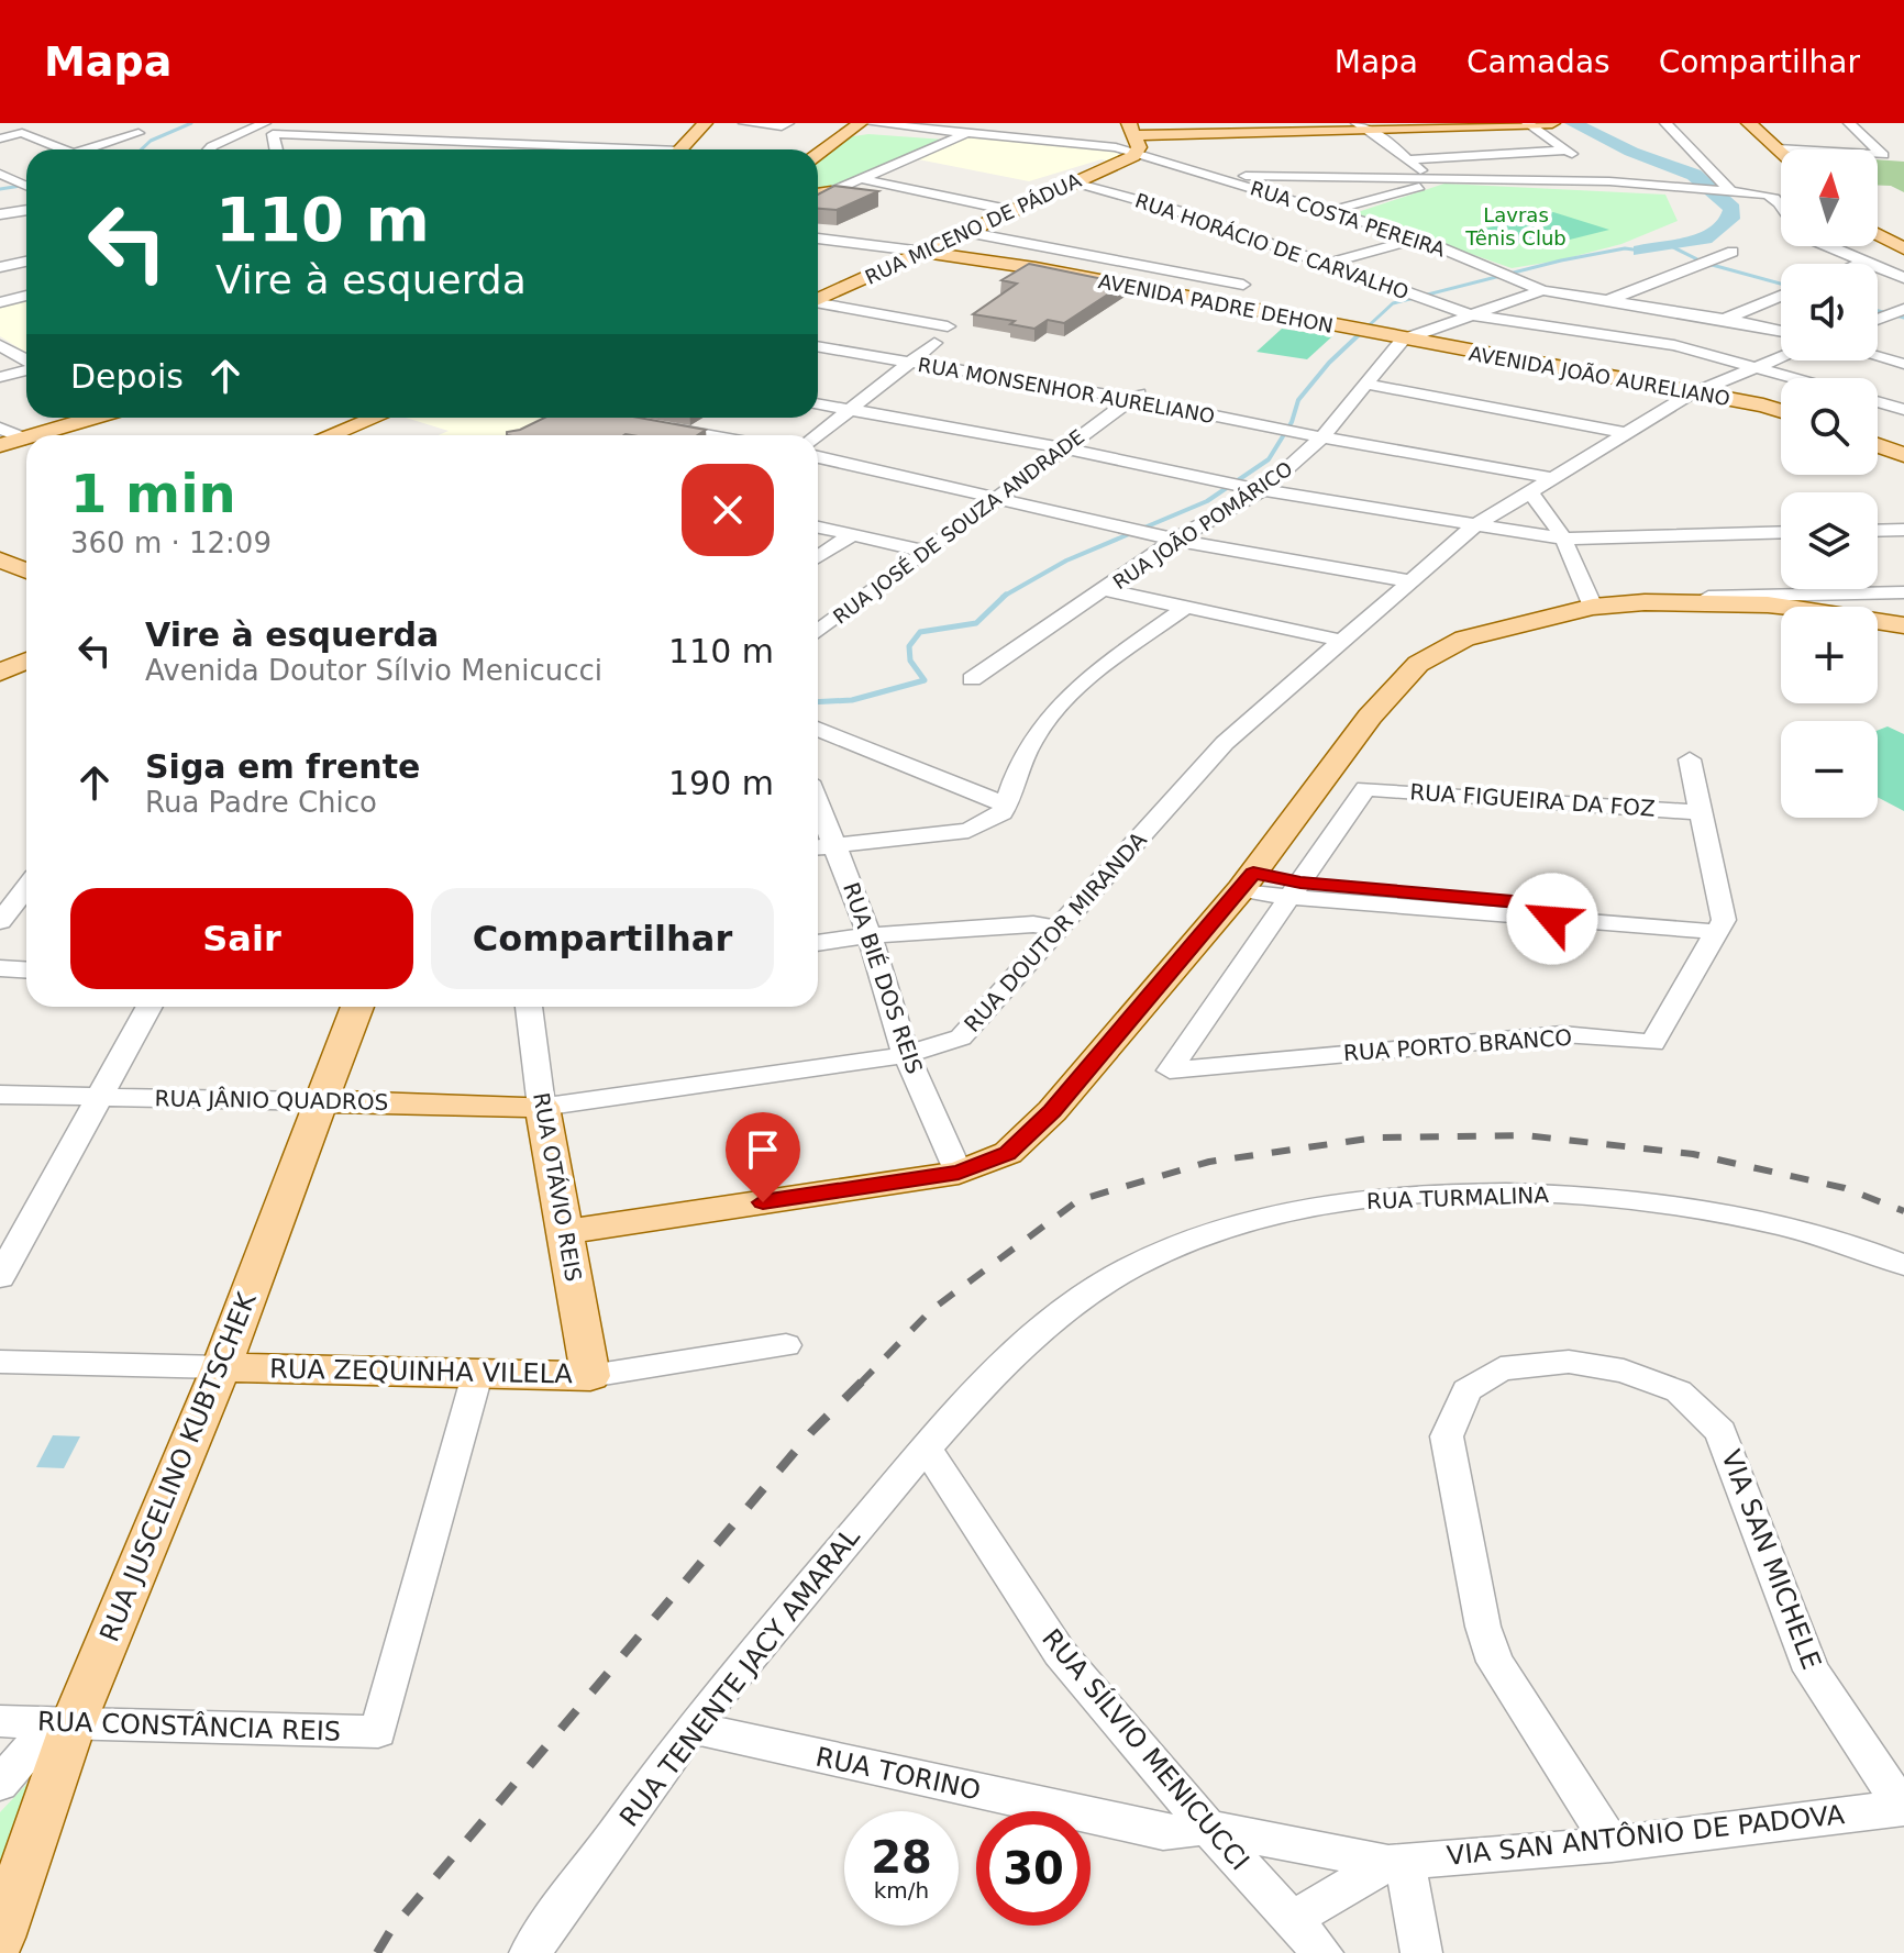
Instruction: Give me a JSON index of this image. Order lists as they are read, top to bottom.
{
  "streets": {
    "main road": [
      "RUA MICENO DE PÁDUA",
      "AVENIDA PADRE DEHON",
      "AVENIDA JOÃO AURELIANO",
      "RUA JÂNIO QUADROS",
      "RUA OTÁVIO REIS",
      "RUA ZEQUINHA VILELA",
      "RUA JUSCELINO KUBTSCHEK"
    ],
    "street": [
      "RUA COSTA PEREIRA",
      "RUA HORÁCIO DE CARVALHO",
      "RUA MONSENHOR AURELIANO",
      "RUA JOÃO POMÁRICO",
      "RUA JOSÉ DE SOUZA ANDRADE",
      "RUA FIGUEIRA DA FOZ",
      "RUA DOUTOR MIRANDA",
      "RUA BIÉ DOS REIS",
      "RUA PORTO BRANCO",
      "RUA TURMALINA",
      "VIA SAN MICHELE",
      "RUA TENENTE JACY AMARAL",
      "RUA CONSTÂNCIA REIS",
      "RUA SÍLVIO MENICUCCI",
      "RUA TORINO",
      "VIA SAN ANTÔNIO DE PADOVA"
    ]
  },
  "crossings": [
    ["RUA COSTA PEREIRA", "RUA MICENO DE PÁDUA"],
    ["RUA MICENO DE PÁDUA", "RUA HORÁCIO DE CARVALHO"],
    ["RUA MICENO DE PÁDUA", "AVENIDA PADRE DEHON"],
    ["RUA HORÁCIO DE CARVALHO", "RUA DOUTOR MIRANDA"],
    ["AVENIDA PADRE DEHON", "AVENIDA JOÃO AURELIANO"],
    ["AVENIDA PADRE DEHON", "RUA JOÃO POMÁRICO"],
    ["AVENIDA JOÃO AURELIANO", "RUA JOÃO POMÁRICO"],
    ["AVENIDA JOÃO AURELIANO", "RUA DOUTOR MIRANDA"],
    ["RUA MONSENHOR AURELIANO", "RUA JOÃO POMÁRICO"],
    ["RUA MONSENHOR AURELIANO", "RUA JOSÉ DE SOUZA ANDRADE"],
    ["RUA MONSENHOR AURELIANO", "RUA DOUTOR MIRANDA"],
    ["RUA FIGUEIRA DA FOZ", "RUA PORTO BRANCO"],
    ["RUA DOUTOR MIRANDA", "RUA BIÉ DOS REIS"],
    ["RUA DOUTOR MIRANDA", "RUA JÂNIO QUADROS"],
    ["RUA DOUTOR MIRANDA", "RUA OTÁVIO REIS"],
    ["RUA JÂNIO QUADROS", "RUA OTÁVIO REIS"],
    ["RUA JÂNIO QUADROS", "RUA JUSCELINO KUBTSCHEK"],
    ["RUA OTÁVIO REIS", "RUA ZEQUINHA VILELA"],
    ["RUA TURMALINA", "RUA TENENTE JACY AMARAL"],
    ["RUA TURMALINA", "RUA SÍLVIO MENICUCCI"],
    ["RUA ZEQUINHA VILELA", "RUA JUSCELINO KUBTSCHEK"],
    ["RUA ZEQUINHA VILELA", "RUA CONSTÂNCIA REIS"],
    ["RUA JUSCELINO KUBTSCHEK", "RUA CONSTÂNCIA REIS"],
    ["VIA SAN MICHELE", "VIA SAN ANTÔNIO DE PADOVA"],
    ["RUA TENENTE JACY AMARAL", "RUA SÍLVIO MENICUCCI"],
    ["RUA TENENTE JACY AMARAL", "RUA TORINO"],
    ["RUA SÍLVIO MENICUCCI", "RUA TORINO"],
    ["RUA TORINO", "VIA SAN ANTÔNIO DE PADOVA"]
  ],
  "parks": ["Lavras Tênis Club"],
  "north": "top",
  "page": {
    "header": "Mapa",
    "nav": ["Mapa", "Camadas", "Compartilhar"],
    "map_buttons": ["+", "−"],
    "turn": ["110 m", "Vire à esquerda"],
    "then": "Depois",
    "heading": ["1 min", "360 m · 12:09"],
    "list": [
      {
        "name": "Vire à esquerda",
        "note": "Avenida Doutor Sílvio Menicucci",
        "value": "110 m"
      },
      {
        "name": "Siga em frente",
        "note": "Rua Padre Chico",
        "value": "190 m"
      }
    ],
    "buttons": ["Sair", "Compartilhar"],
    "speed": "28 km/h",
    "limit": "30"
  }
}
